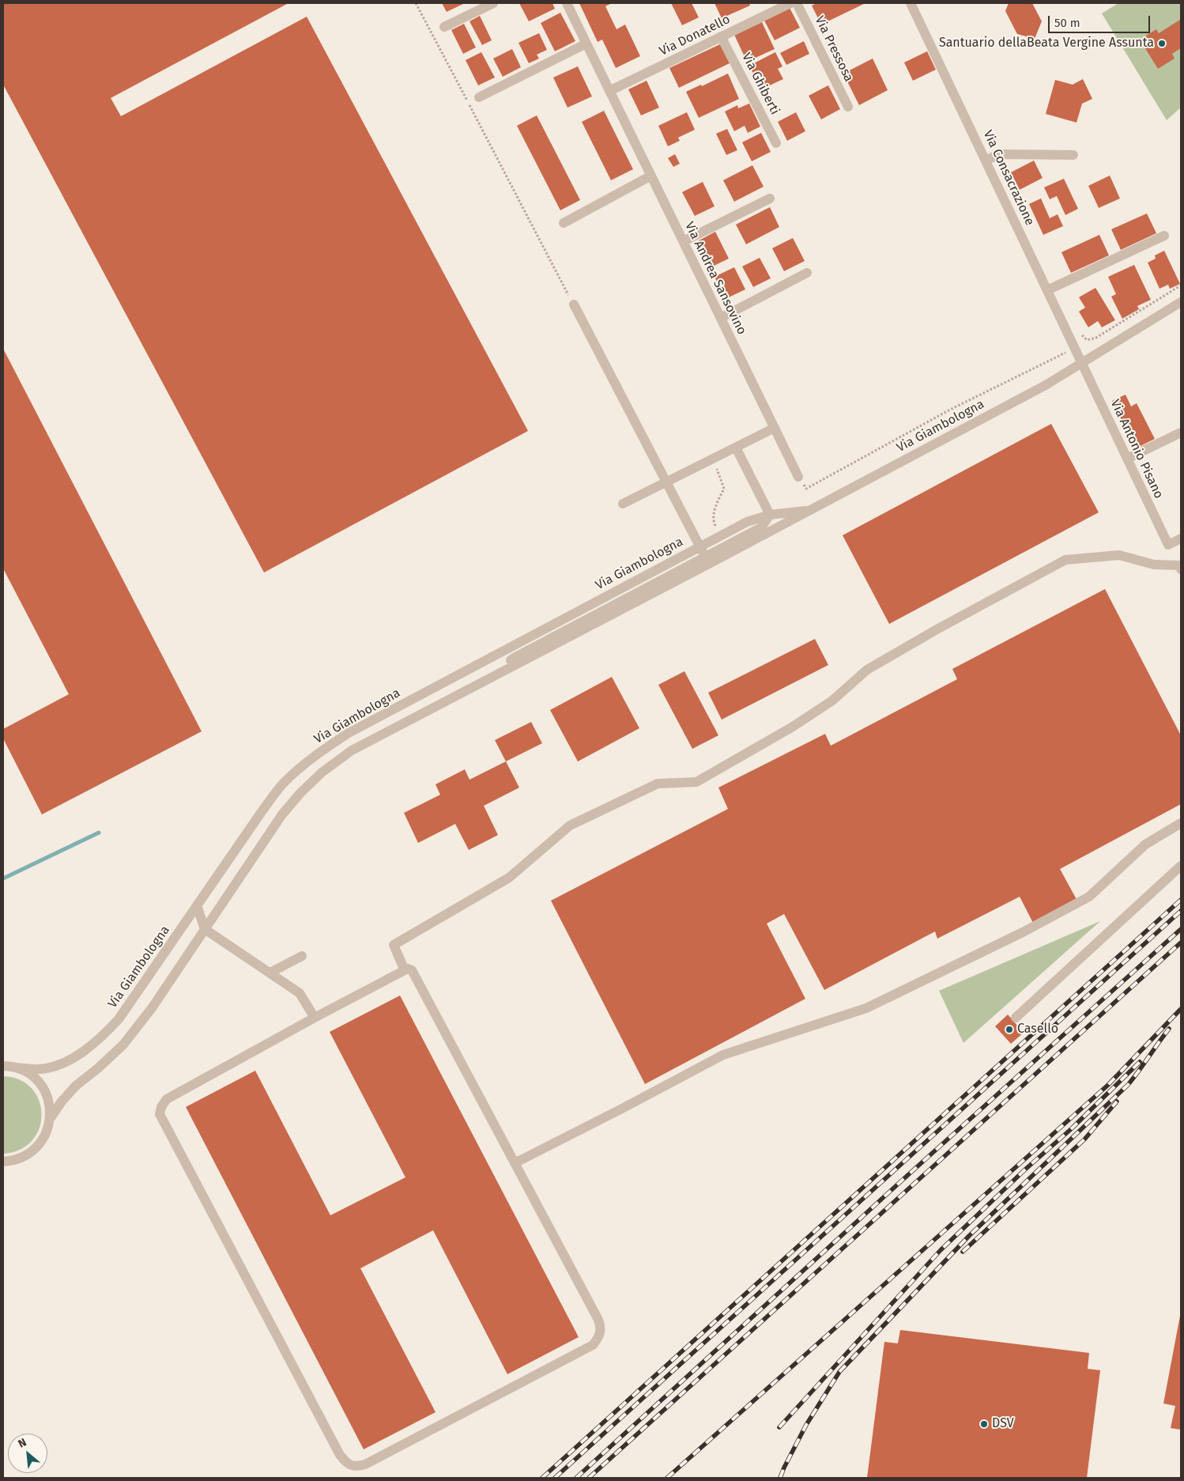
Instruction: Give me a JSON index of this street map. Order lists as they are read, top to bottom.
{
  "streets": {
    "street": [
      "Via Donatello",
      "Via Pressosa",
      "Via Ghiberti",
      "Via Consacrazione",
      "Via Andrea Sansovino",
      "Via Giambologna",
      "Via Antonio Pisano"
    ]
  },
  "crossings": [
    ["Via Donatello", "Via Ghiberti"],
    ["Via Donatello", "Via Andrea Sansovino"],
    ["Via Consacrazione", "Via Giambologna"],
    ["Via Consacrazione", "Via Antonio Pisano"],
    ["Via Giambologna", "Via Antonio Pisano"]
  ],
  "places": ["Santuario dellaBeata Vergine Assunta", "Casello", "DSV"],
  "scale_bar": "50 m",
  "north": "top left"
}
